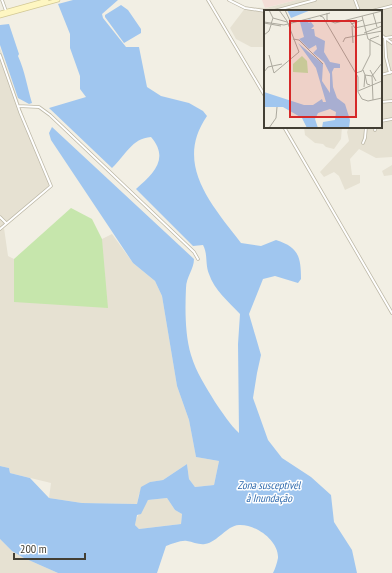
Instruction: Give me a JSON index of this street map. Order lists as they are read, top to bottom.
{
  "water": ["Zona susceptivél à Inundação"],
  "scale_bar": "200 m"
}
